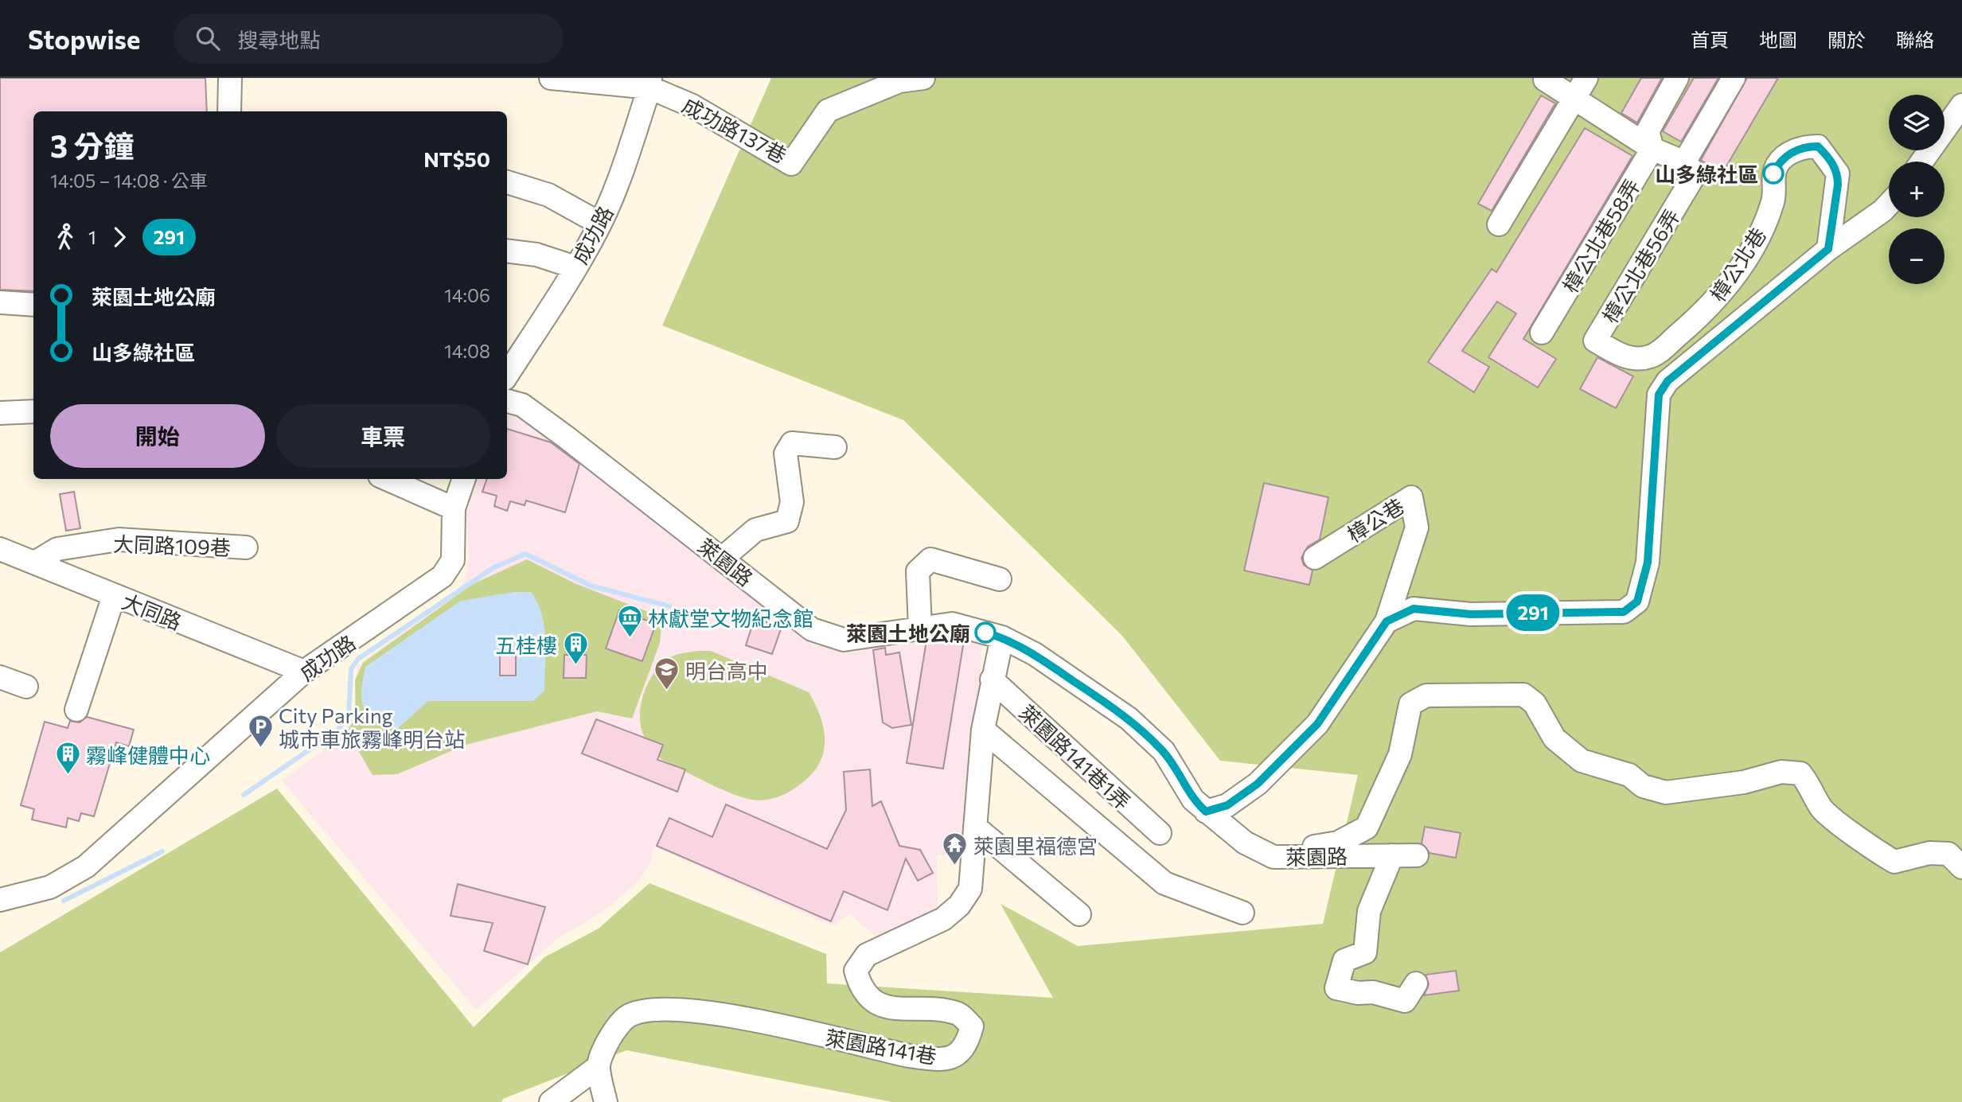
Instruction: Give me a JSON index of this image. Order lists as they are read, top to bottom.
{
  "streets": {
    "street": [
      "成功路137巷",
      "成功路",
      "樟公北巷58弄",
      "樟公北巷",
      "樟公北巷56弄",
      "樟公巷",
      "大同路109巷",
      "萊園路",
      "大同路",
      "萊園路141巷1弄",
      "萊園路141巷"
    ]
  },
  "crossings": [
    ["成功路137巷", "成功路"],
    ["成功路", "大同路"],
    ["樟公北巷", "樟公北巷56弄"],
    ["樟公北巷", "樟公巷"],
    ["大同路109巷", "大同路"],
    ["萊園路", "萊園路141巷"],
    ["萊園路141巷1弄", "萊園路141巷"]
  ],
  "places": {
    "other": ["山多綠社區", "萊園土地公廟"],
    "museum": ["林獻堂文物紀念館"],
    "building": ["五桂樓", "霧峰健體中心"],
    "school or university": ["明台高中"],
    "parking": ["City Parking 城市車旅霧峰明台站"],
    "temple": ["萊園里福德宮"]
  },
  "lines": ["bus line 291"],
  "page": {
    "header": "Stopwise",
    "search": "搜尋地點",
    "nav": [
      "首頁",
      "地圖",
      "關於",
      "聯絡"
    ],
    "on_map": "291",
    "map_buttons": ["+", "−"],
    "heading": ["3 分鐘", "14:05 – 14:08 · 公車", "NT$50"],
    "legs": ["1", "291"],
    "list": [
      {
        "name": "萊園土地公廟",
        "value": "14:06"
      },
      {
        "name": "山多綠社區",
        "value": "14:08"
      }
    ],
    "buttons": ["開始", "車票"]
  }
}
